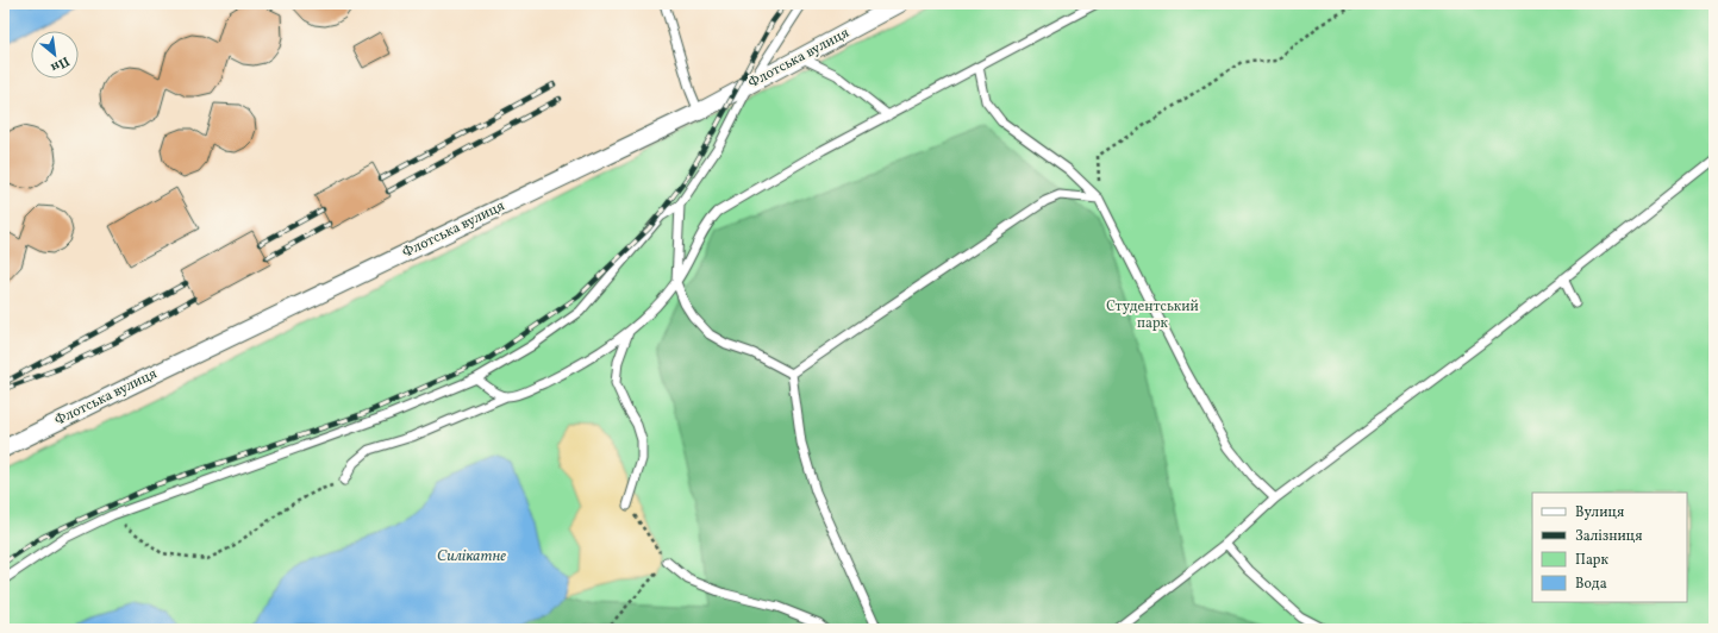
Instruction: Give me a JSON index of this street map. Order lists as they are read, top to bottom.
{
  "streets": {
    "street": ["Флотська вулиця"]
  },
  "water": ["Силікатне"],
  "parks": ["Студентський парк"],
  "legend": [
    "Вулиця",
    "Залізниця",
    "Парк",
    "Вода"
  ],
  "north": "bottom right"
}
